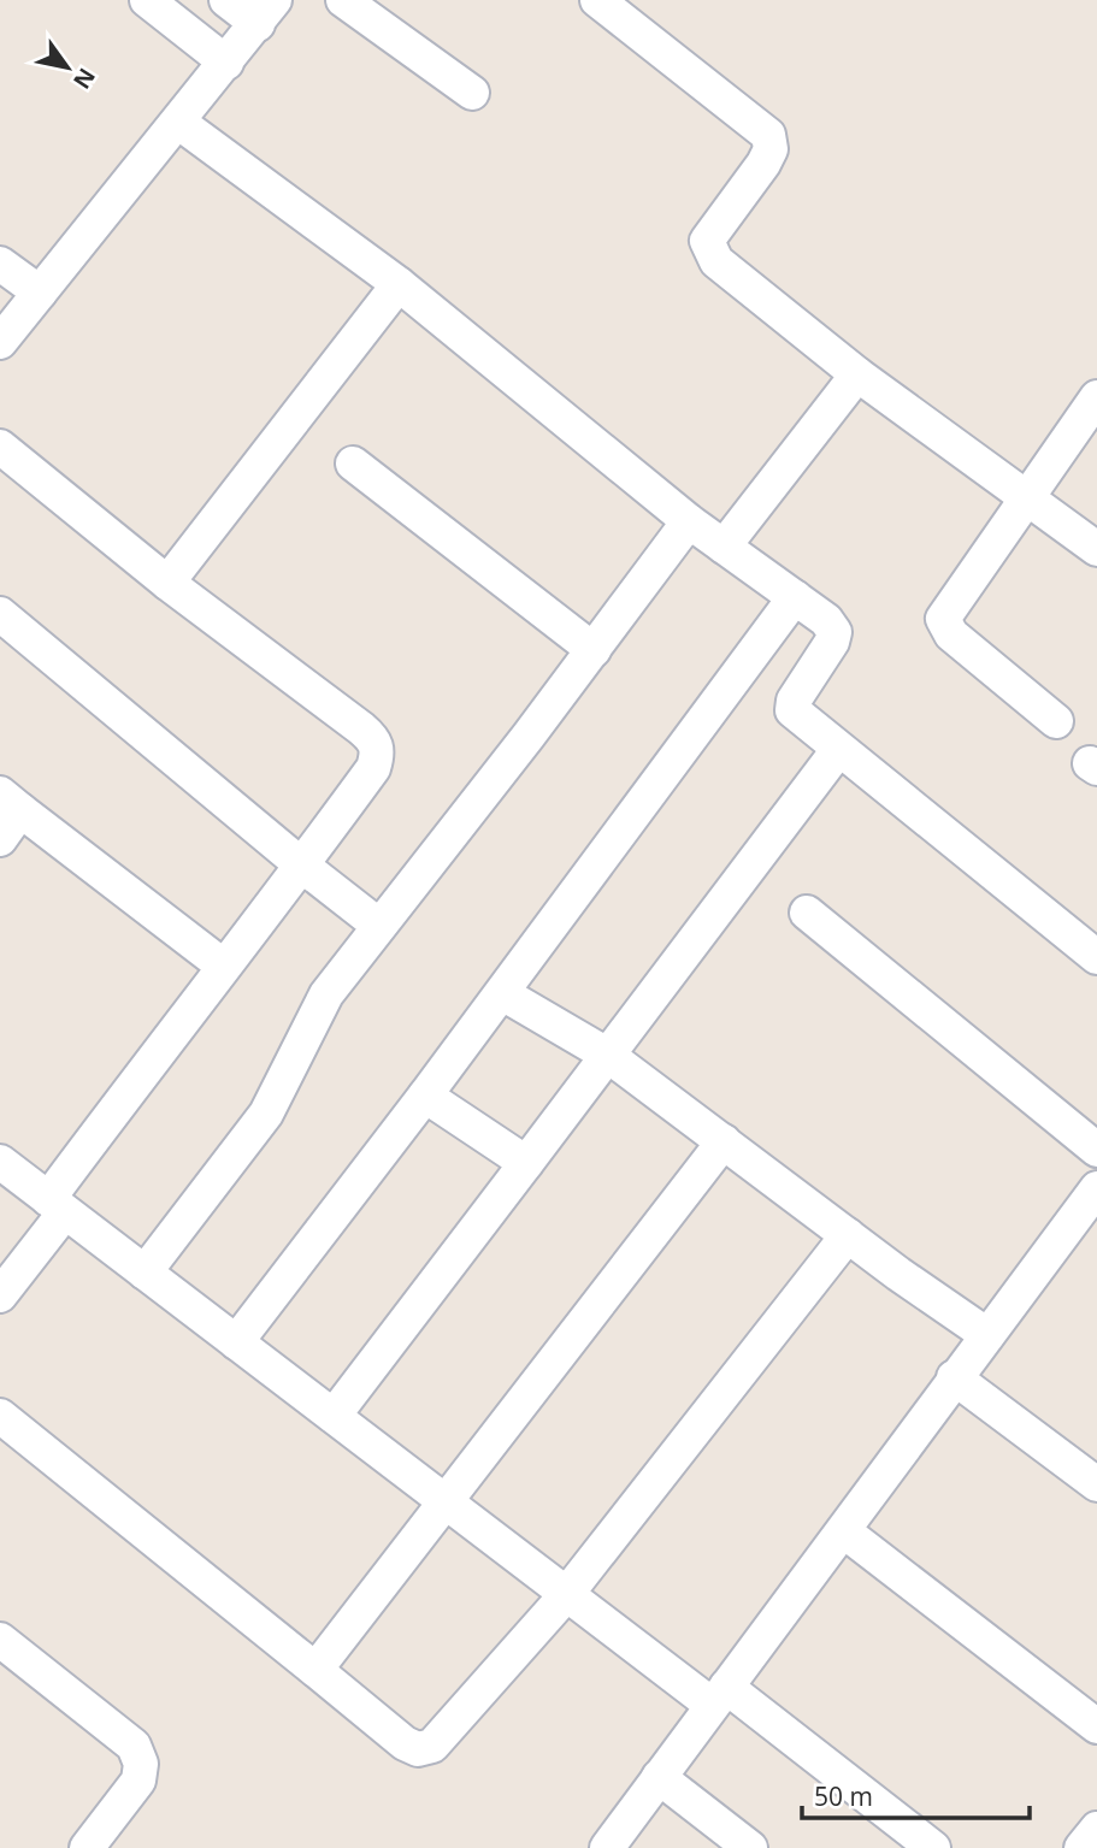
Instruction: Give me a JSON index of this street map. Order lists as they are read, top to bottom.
{
  "scale_bar": "50 m",
  "north": "bottom right"
}
